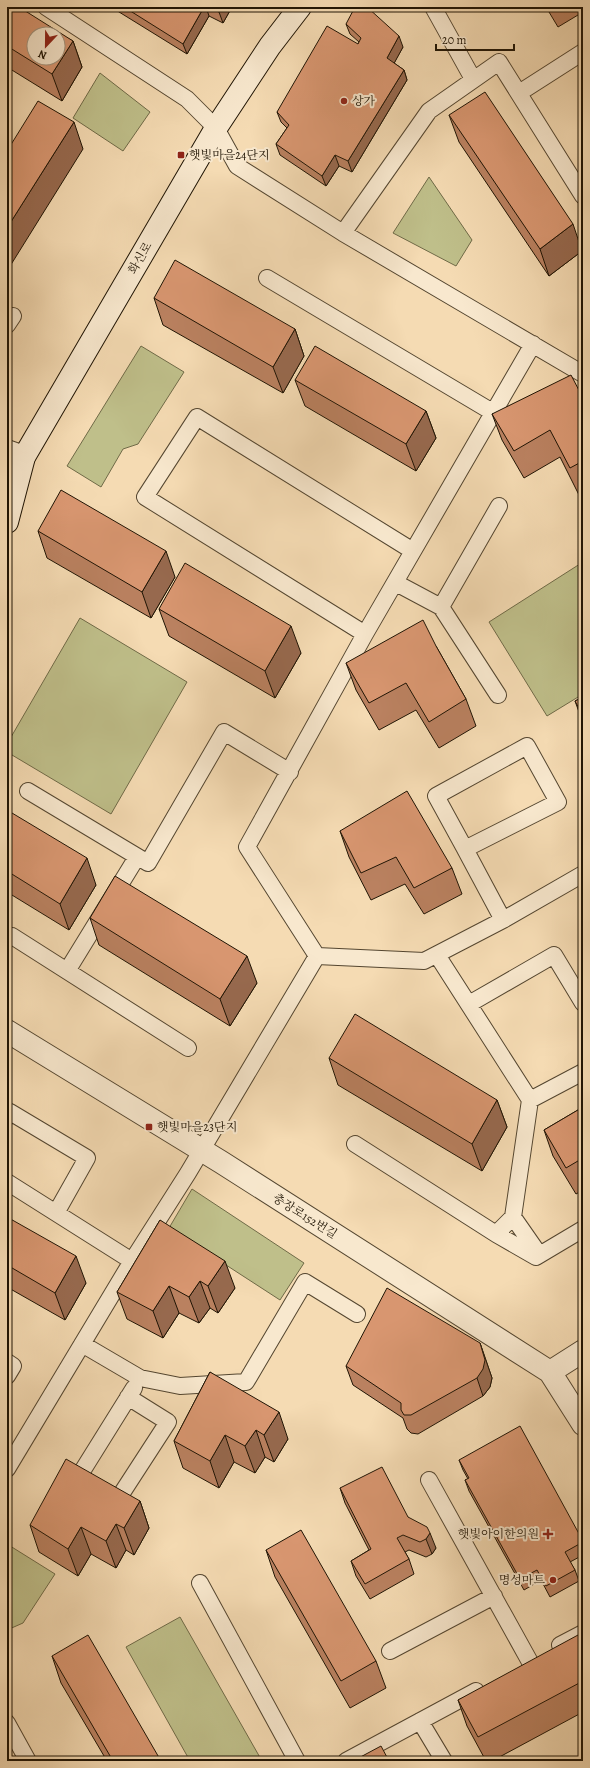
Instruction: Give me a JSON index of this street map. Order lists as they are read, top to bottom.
{
  "streets": {
    "street": ["화신로", "충장로152번길"]
  },
  "places": {
    "other": ["상가", "명성마트"],
    "transit": ["햇빛마을24단지", "햇빛마을23단지"],
    "health": ["햇빛아이한의원"]
  },
  "scale_bar": "20 m",
  "north": "bottom"
}
